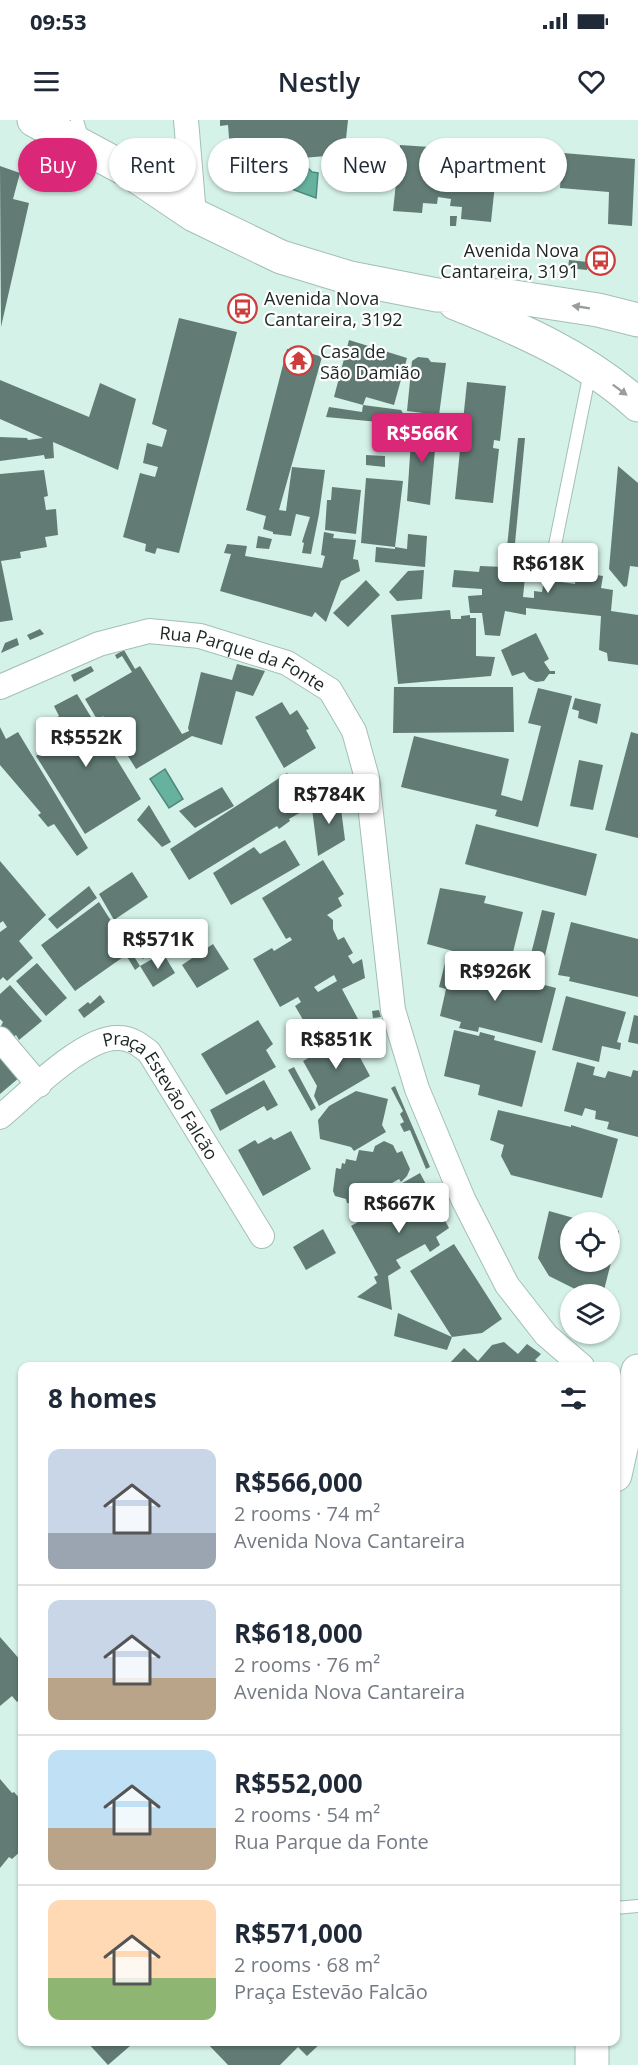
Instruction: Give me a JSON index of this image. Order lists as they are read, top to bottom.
{
  "streets": {
    "street": ["Rua Parque da Fonte", "Praça Estevão Falcão"]
  },
  "places": {
    "bus stop": ["Avenida Nova Cantareira, 3191", "Avenida Nova Cantareira, 3192"],
    "temple": ["Casa de São Damião"]
  },
  "page": {
    "status": "09:53",
    "header": "Nestly",
    "chip": [
      "Buy",
      "Rent",
      "Filters",
      "New",
      "Apartment"
    ],
    "price": [
      "R$566K",
      "R$618K",
      "R$552K",
      "R$784K",
      "R$571K",
      "R$926K",
      "R$851K",
      "R$667K"
    ],
    "heading": "8 homes",
    "list": [
      {
        "name": "R$566,000",
        "note": "2 rooms · 74 m² · Avenida Nova Cantareira"
      },
      {
        "name": "R$618,000",
        "note": "2 rooms · 76 m² · Avenida Nova Cantareira"
      },
      {
        "name": "R$552,000",
        "note": "2 rooms · 54 m² · Rua Parque da Fonte"
      },
      {
        "name": "R$571,000",
        "note": "2 rooms · 68 m² · Praça Estevão Falcão"
      }
    ]
  }
}
